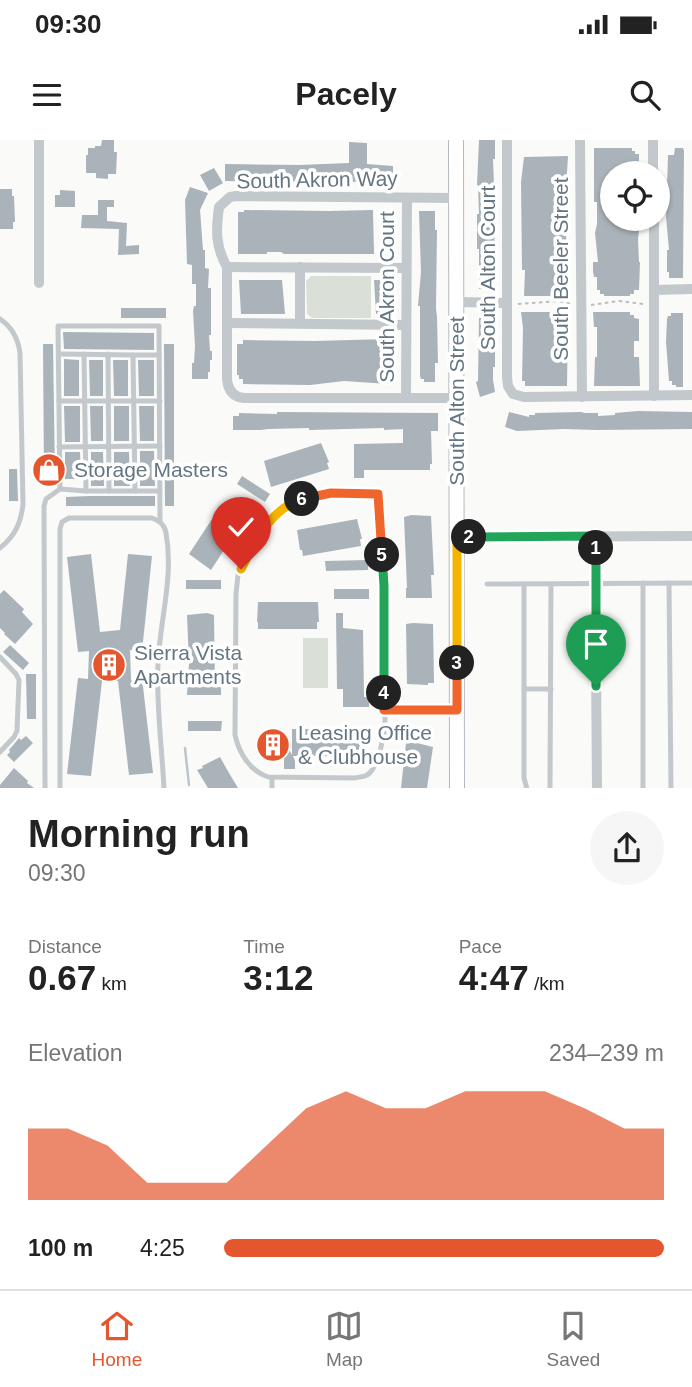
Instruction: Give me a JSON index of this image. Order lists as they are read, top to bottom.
{
  "streets": {
    "street": [
      "South Akron Way",
      "South Alton Court",
      "South Beeler Street",
      "South Akron Court",
      "South Alton Street"
    ]
  },
  "crossings": [
    ["South Akron Way", "South Akron Court"],
    ["South Akron Way", "South Alton Street"],
    ["South Alton Court", "South Beeler Street"]
  ],
  "places": {
    "shop": ["Storage Masters"],
    "building": ["Sierra Vista Apartments", "Leasing Office & Clubhouse"]
  },
  "page": {
    "status": "09:30",
    "header": "Pacely",
    "pins": [
      "6",
      "2",
      "1",
      "5",
      "3",
      "4"
    ],
    "heading": ["Morning run", "09:30"],
    "stats": [
      ["Distance", "0.67 km"],
      ["Time", "3:12"],
      ["Pace", "4:47 /km"]
    ],
    "chart": ["Elevation", "234–239 m"],
    "list": [
      {
        "name": "100 m",
        "note": "4:25"
      }
    ],
    "tabs": ["Home", "Map", "Saved"]
  }
}
